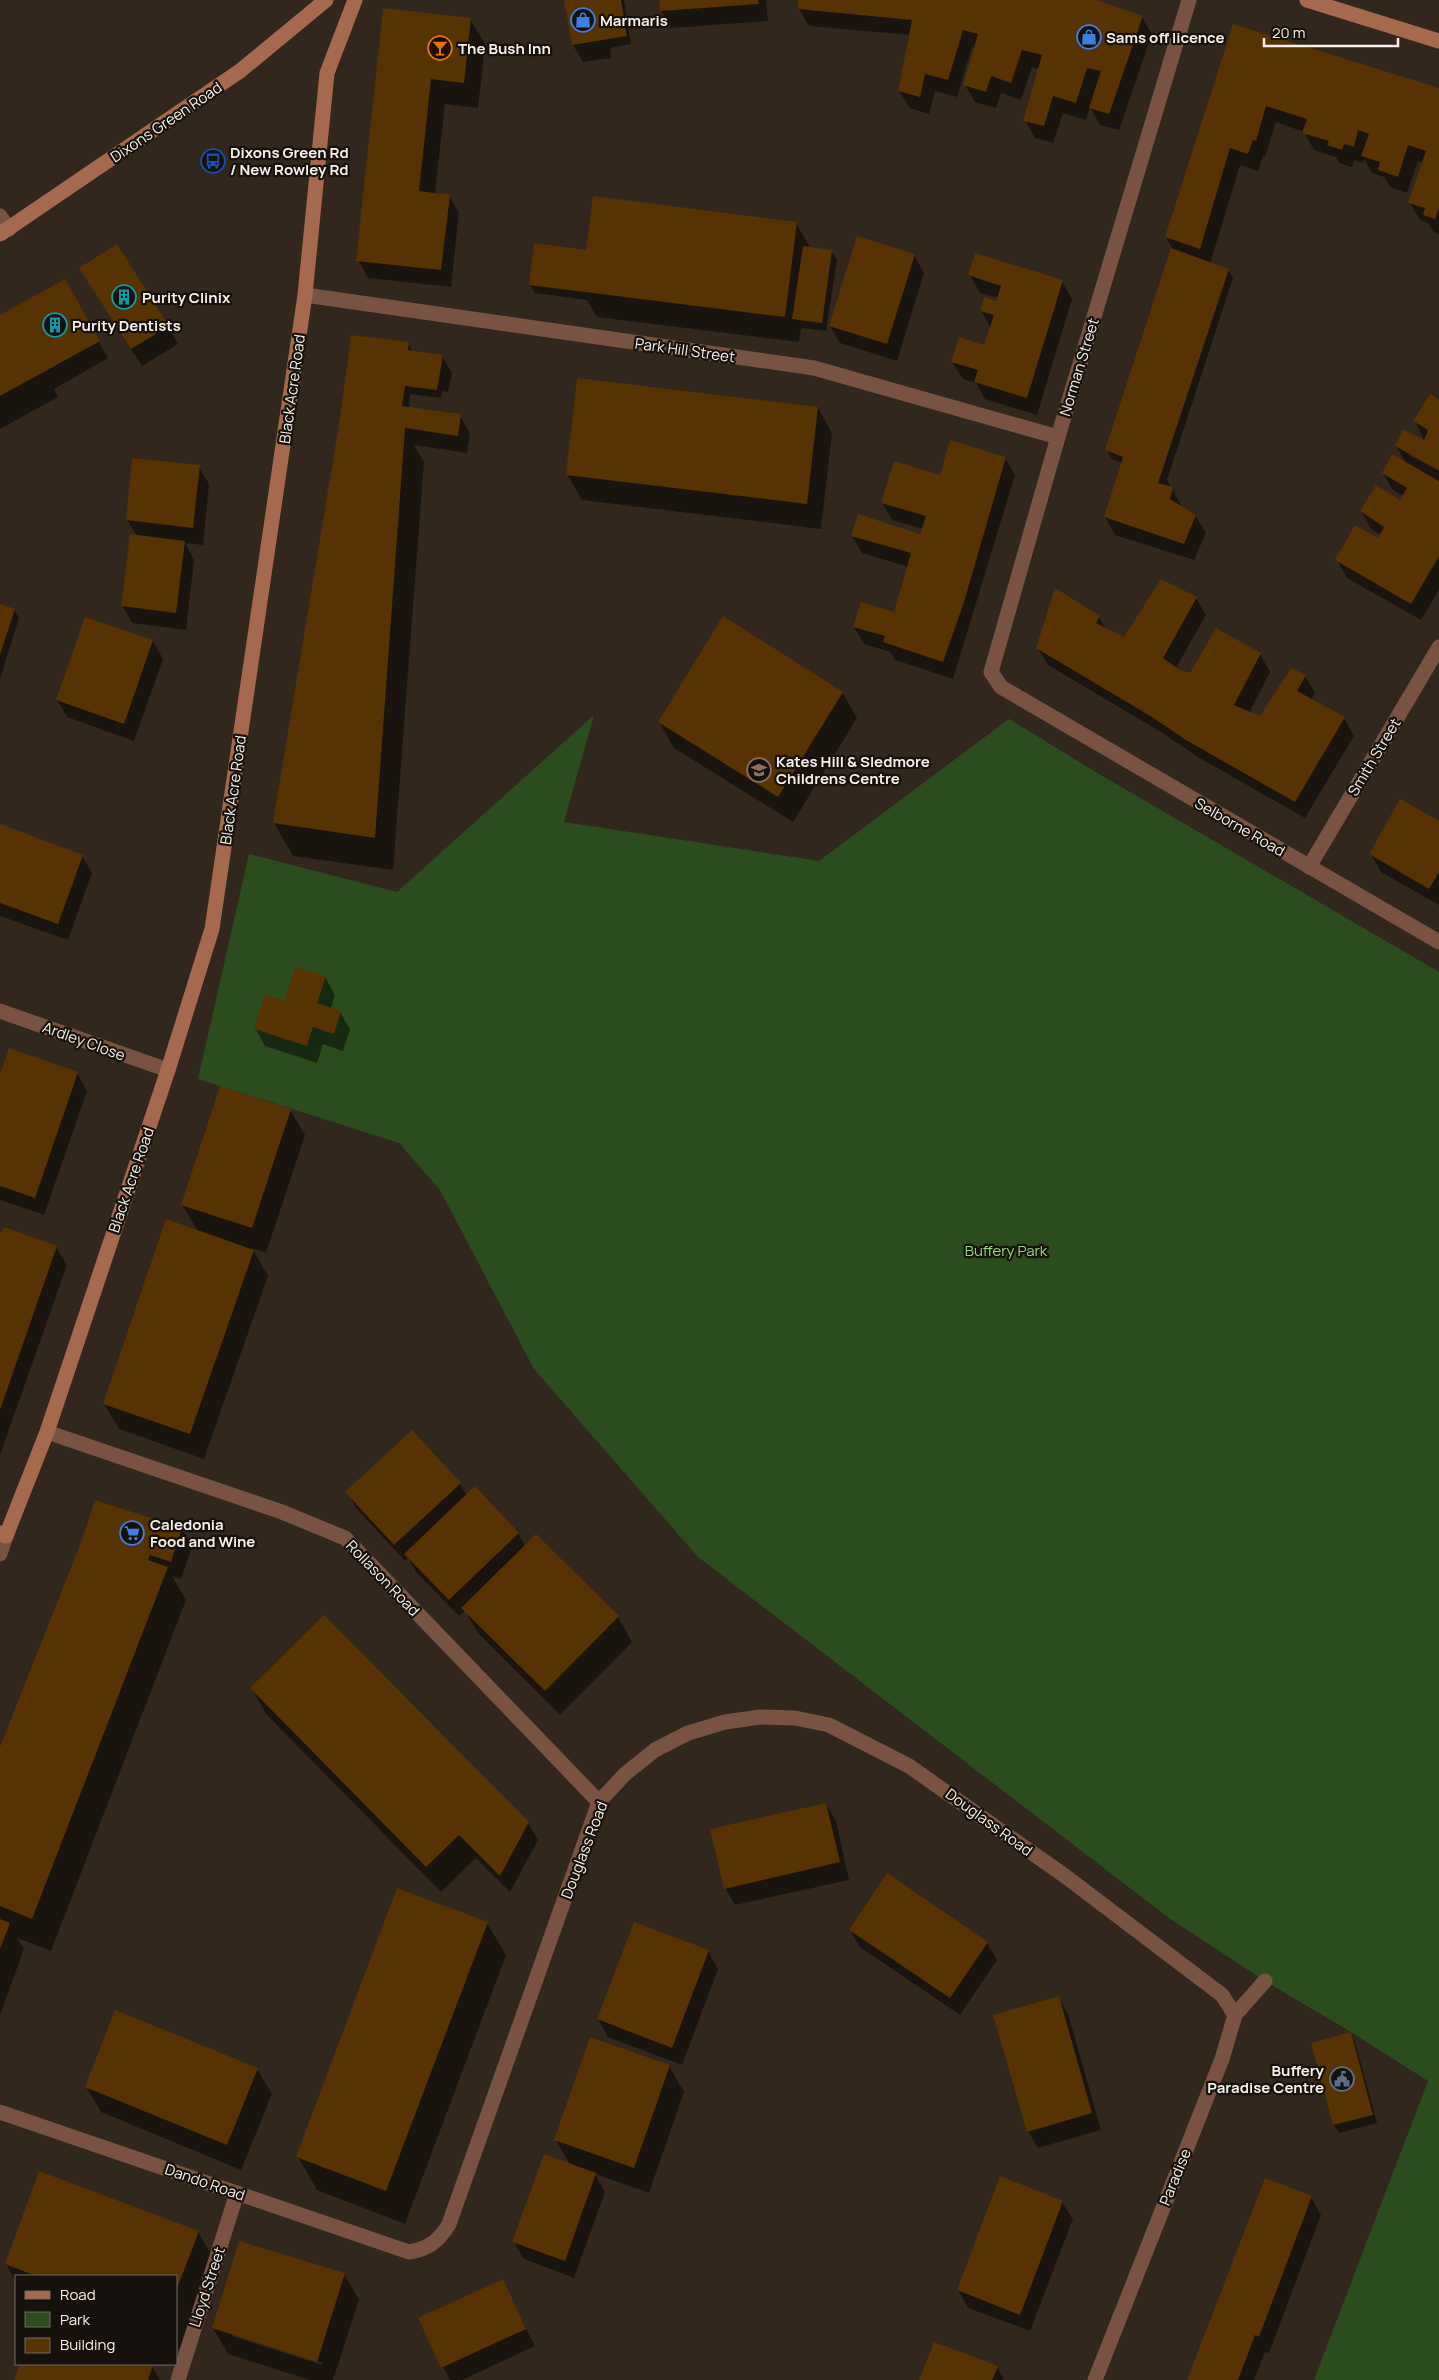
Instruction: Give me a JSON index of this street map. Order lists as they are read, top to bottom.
{
  "streets": {
    "street": [
      "Dixons Green Road",
      "Park Hill Street",
      "Norman Street",
      "Black Acre Road",
      "Smith Street",
      "Selborne Road",
      "Ardley Close",
      "Rollason Road",
      "Douglass Road",
      "Paradise",
      "Dando Road",
      "Lloyd Street"
    ]
  },
  "crossings": [
    ["Park Hill Street", "Norman Street"],
    ["Park Hill Street", "Black Acre Road"],
    ["Norman Street", "Selborne Road"],
    ["Black Acre Road", "Ardley Close"],
    ["Black Acre Road", "Rollason Road"],
    ["Smith Street", "Selborne Road"],
    ["Rollason Road", "Douglass Road"],
    ["Douglass Road", "Paradise"],
    ["Douglass Road", "Dando Road"],
    ["Dando Road", "Lloyd Street"]
  ],
  "parks": ["Buffery Park"],
  "places": {
    "shop": ["Marmaris", "Sams off licence"],
    "bar": ["The Bush Inn"],
    "bus stop": ["Dixons Green Rd / New Rowley Rd"],
    "building": ["Purity Clinix", "Purity Dentists"],
    "school or university": ["Kates Hill & Sledmore Childrens Centre"],
    "supermarket": ["Caledonia Food and Wine"],
    "public building": ["Buffery Paradise Centre"]
  },
  "legend": ["Road", "Park", "Building"],
  "scale_bar": "20 m"
}
